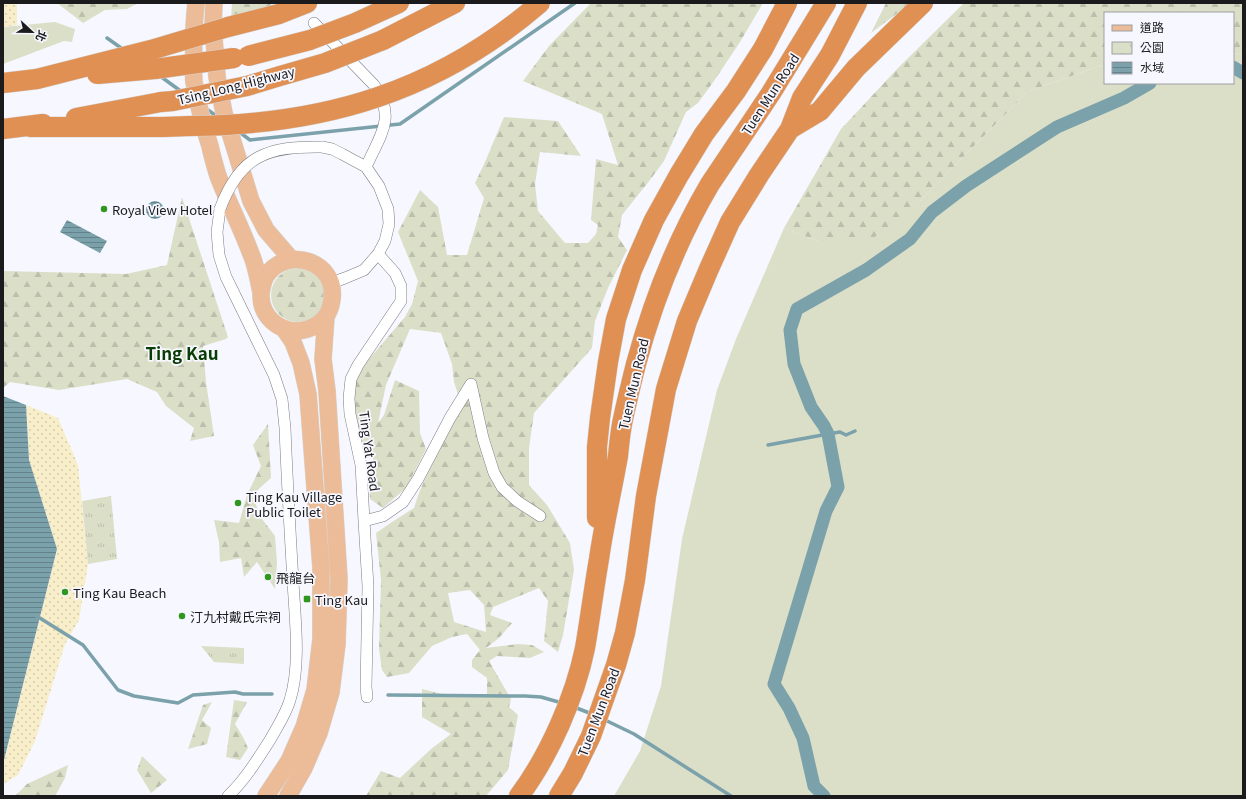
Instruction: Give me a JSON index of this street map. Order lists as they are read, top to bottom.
{
  "streets": {
    "highway": ["Tsing Long Highway", "Tuen Mun Road"],
    "street": ["Ting Yat Road"]
  },
  "districts": ["Ting Kau"],
  "places": {
    "other": [
      "Royal View Hotel",
      "Ting Kau Village Public Toilet",
      "飛龍台",
      "Ting Kau Beach",
      "汀九村戴氏宗祠"
    ],
    "transit": ["Ting Kau"]
  },
  "legend": ["道路", "公園", "水域"],
  "north": "right"
}
